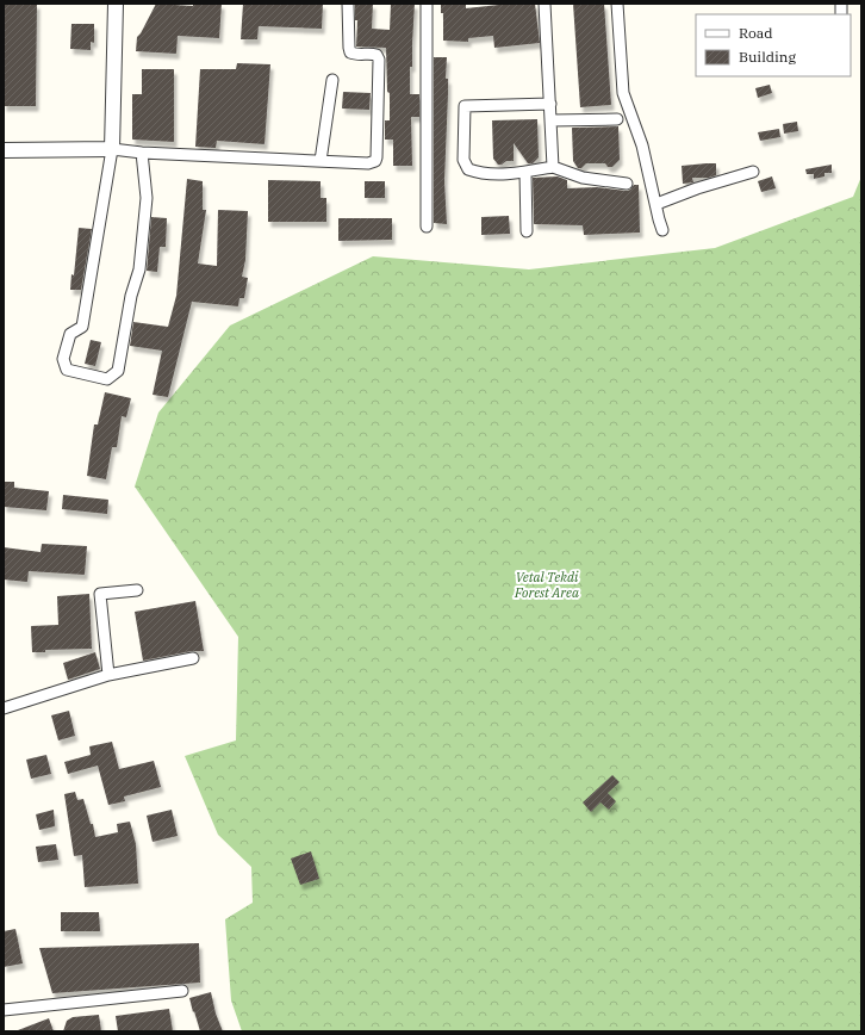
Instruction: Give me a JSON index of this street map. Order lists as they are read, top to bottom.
{
  "parks": ["Vetal Tekdi Forest Area"],
  "legend": ["Road", "Building"]
}
